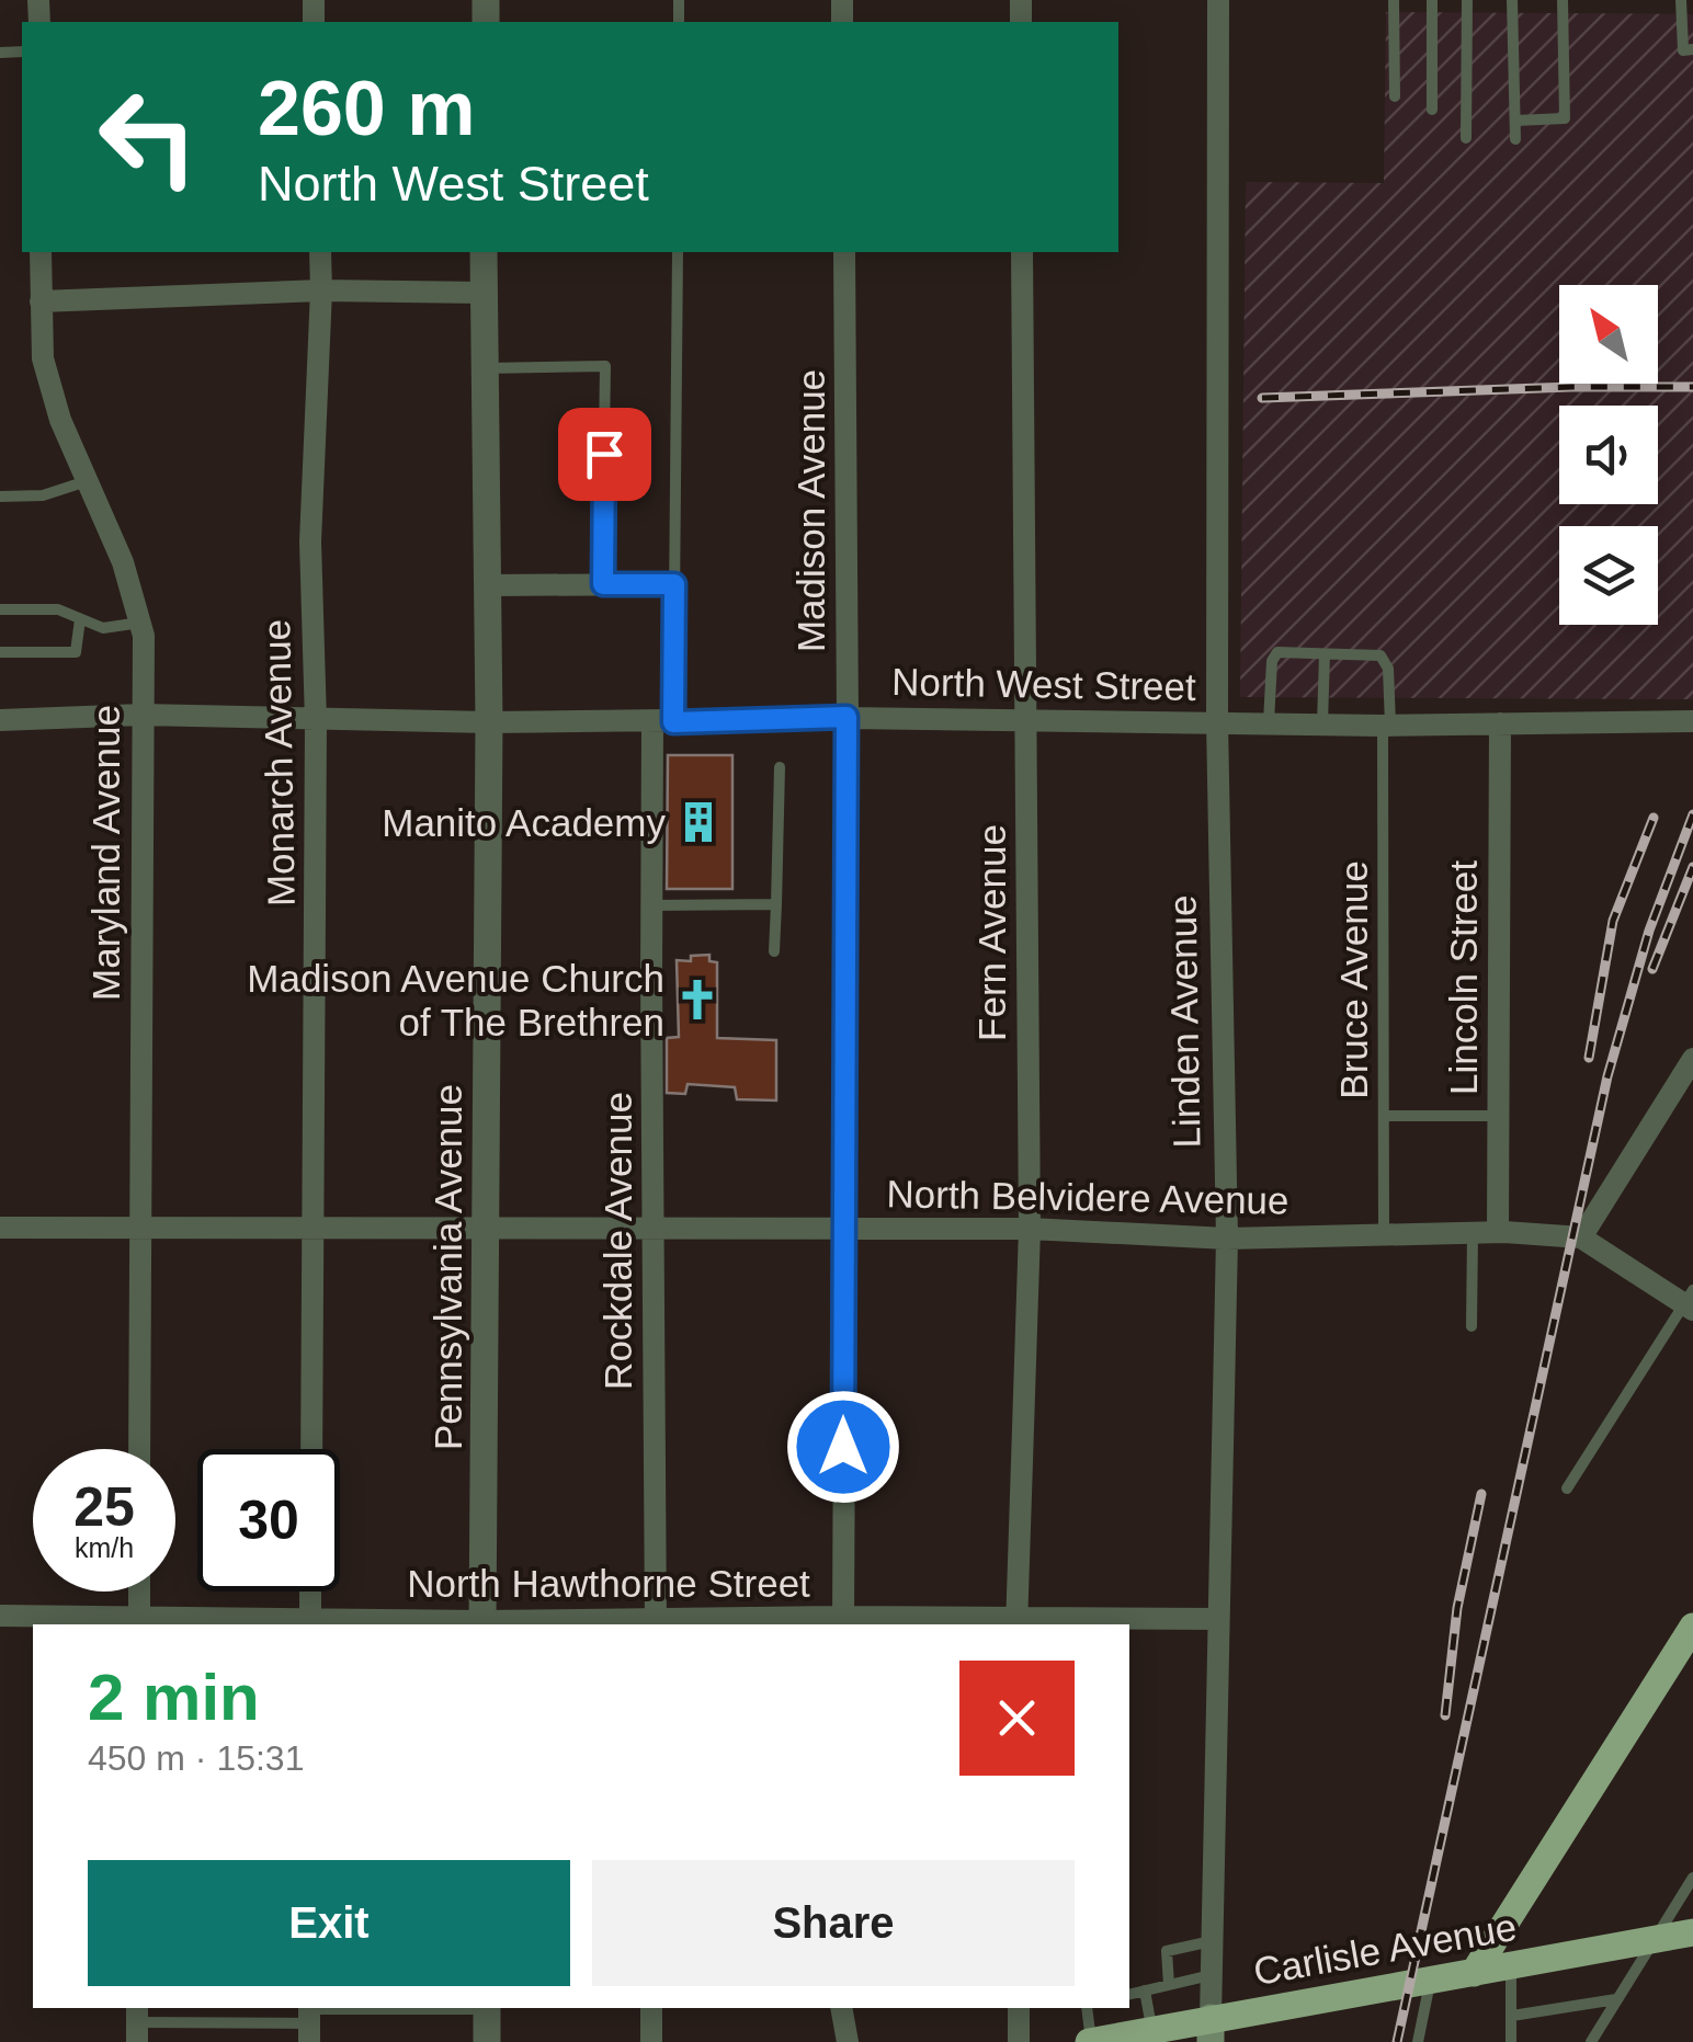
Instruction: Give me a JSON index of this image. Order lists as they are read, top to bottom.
{
  "streets": {
    "main road": ["Carlisle Avenue"],
    "street": [
      "Madison Avenue",
      "North West Street",
      "Monarch Avenue",
      "Maryland Avenue",
      "Fern Avenue",
      "Lincoln Street",
      "Linden Avenue",
      "North Belvidere Avenue",
      "Rockdale Avenue",
      "Pennsylvania Avenue",
      "North Hawthorne Street"
    ],
    "lane": ["Bruce Avenue"]
  },
  "crossings": [
    ["Madison Avenue", "North West Street"],
    ["Madison Avenue", "North Belvidere Avenue"],
    ["Madison Avenue", "North Hawthorne Street"],
    ["North West Street", "Monarch Avenue"],
    ["North West Street", "Maryland Avenue"],
    ["North West Street", "Fern Avenue"],
    ["North West Street", "Lincoln Street"],
    ["North West Street", "Bruce Avenue"],
    ["North West Street", "Linden Avenue"],
    ["North West Street", "Rockdale Avenue"],
    ["North West Street", "Pennsylvania Avenue"],
    ["Monarch Avenue", "North Belvidere Avenue"],
    ["Maryland Avenue", "North Belvidere Avenue"],
    ["Fern Avenue", "North Belvidere Avenue"],
    ["Fern Avenue", "North Hawthorne Street"],
    ["Lincoln Street", "North Belvidere Avenue"],
    ["Bruce Avenue", "North Belvidere Avenue"],
    ["Linden Avenue", "North Belvidere Avenue"],
    ["Linden Avenue", "North Hawthorne Street"],
    ["Linden Avenue", "Carlisle Avenue"],
    ["North Belvidere Avenue", "Rockdale Avenue"],
    ["North Belvidere Avenue", "Pennsylvania Avenue"],
    ["Rockdale Avenue", "North Hawthorne Street"],
    ["Pennsylvania Avenue", "North Hawthorne Street"]
  ],
  "places": {
    "building": ["Manito Academy"],
    "church": ["Madison Avenue Church of The Brethren"]
  },
  "north": "top left",
  "page": {
    "turn": ["260 m", "North West Street"],
    "speed": "25 km/h",
    "limit": "30",
    "heading": ["2 min", "450 m · 15:31"],
    "buttons": ["Exit", "Share"]
  }
}
